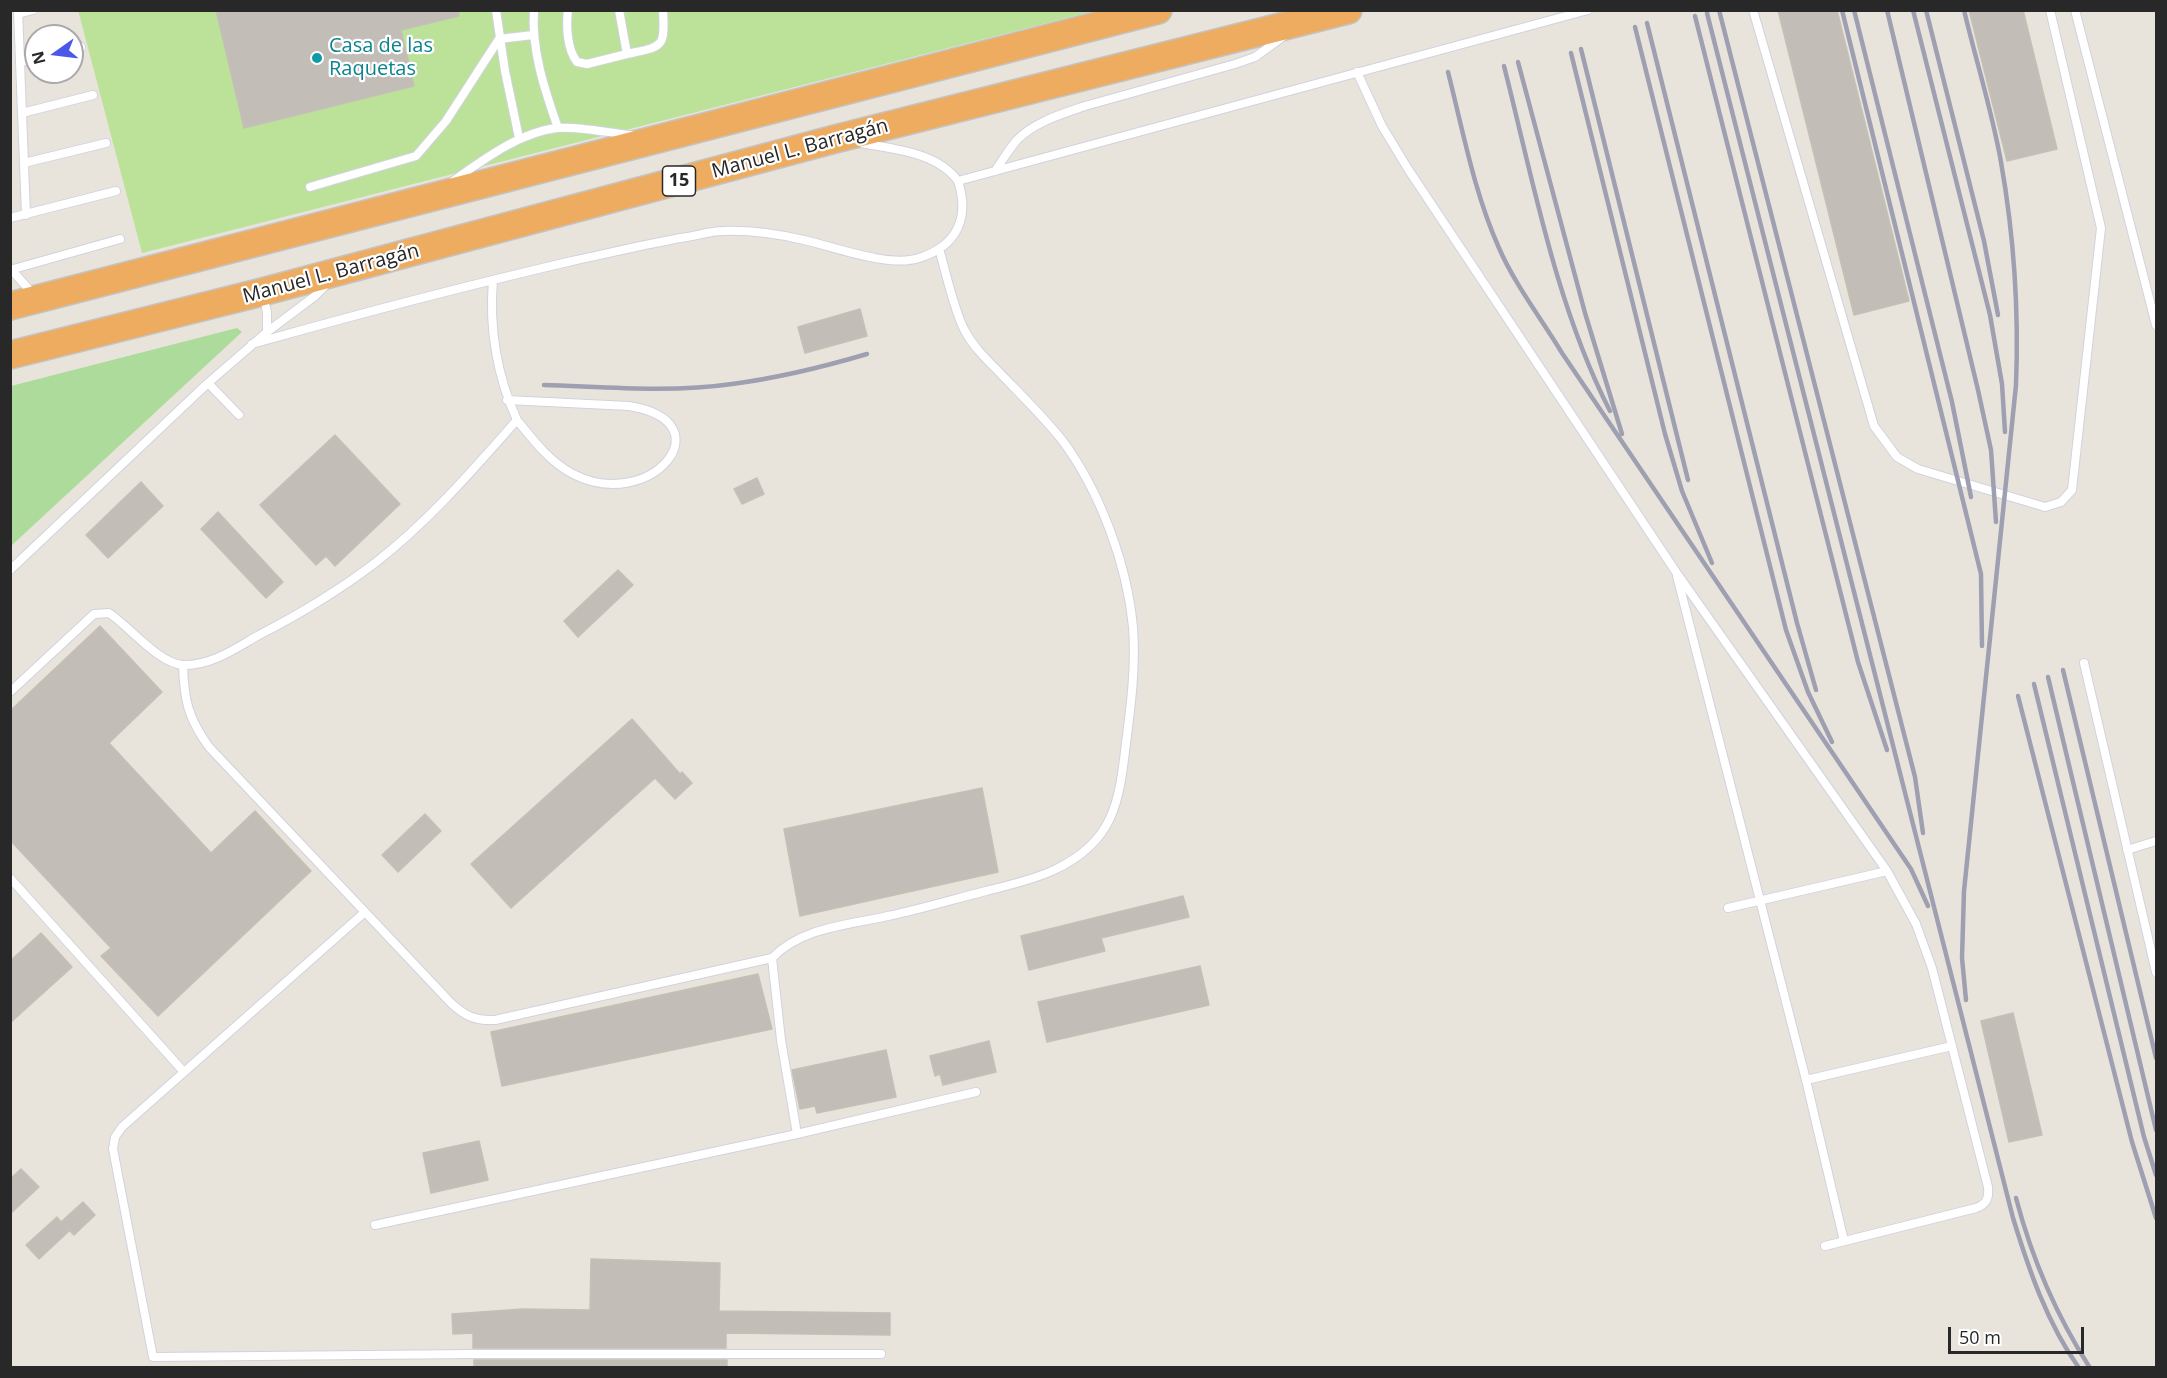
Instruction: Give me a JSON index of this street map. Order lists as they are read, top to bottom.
{
  "streets": {
    "highway": ["Manuel L. Barragán", "15"]
  },
  "places": ["Casa de las Raquetas"],
  "scale_bar": "50 m",
  "north": "left"
}
